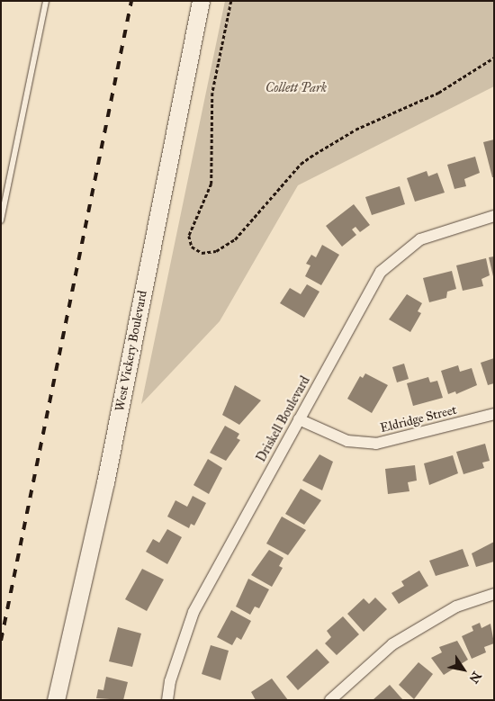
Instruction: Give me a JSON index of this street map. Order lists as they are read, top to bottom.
{
  "streets": {
    "main road": ["West Vickery Boulevard"],
    "street": ["Driskell Boulevard", "Eldridge Street"]
  },
  "crossings": [
    ["Driskell Boulevard", "Eldridge Street"]
  ],
  "parks": ["Collett Park"],
  "north": "bottom right"
}
